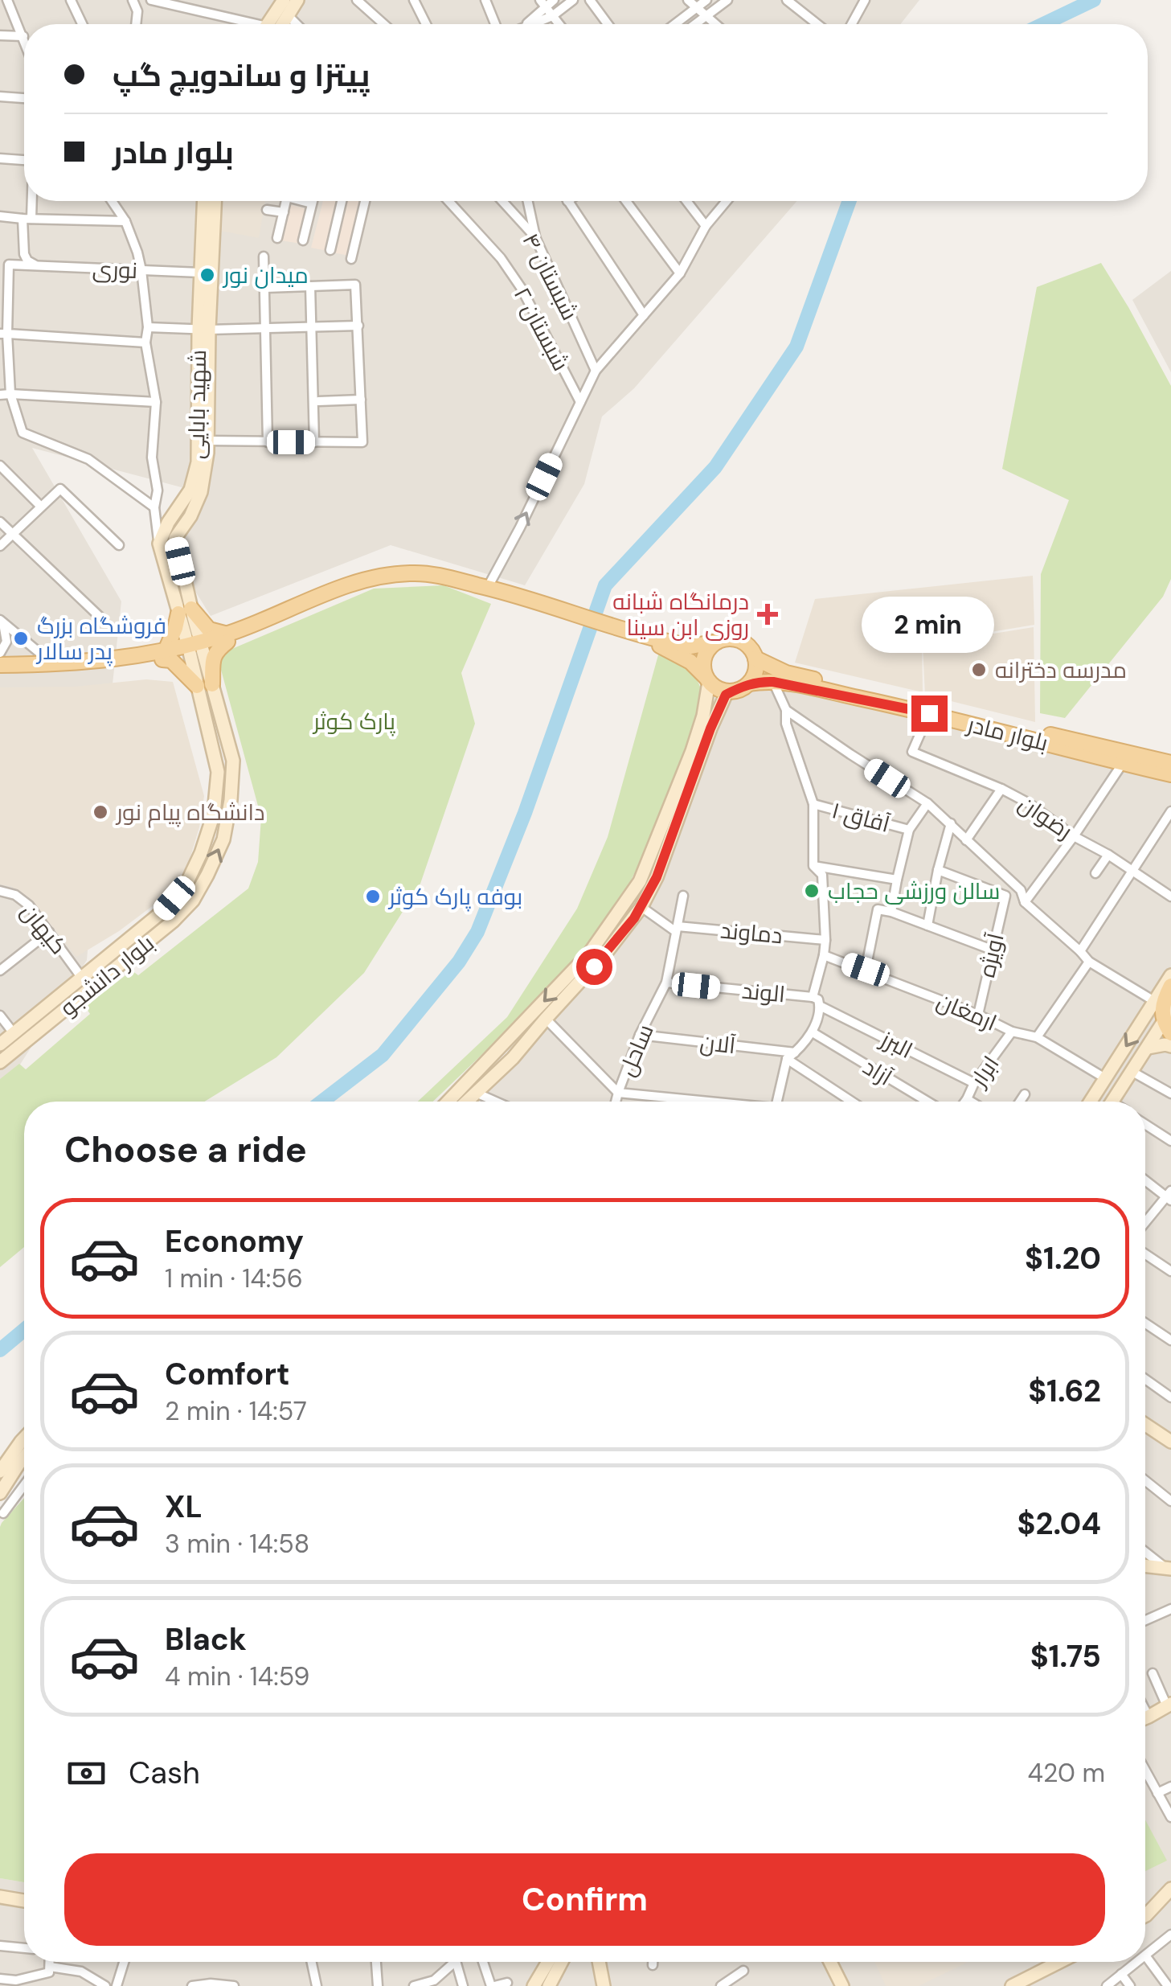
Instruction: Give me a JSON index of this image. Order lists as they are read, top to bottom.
{
  "streets": {
    "main road": ["شهید بابایی", "بلوار مادر", "بلوار دانشجو"],
    "street": [
      "نوری",
      "شبستان ۴",
      "شبستان ۲",
      "آفاق ۱",
      "رضوان",
      "کیهان",
      "دماوند",
      "آویژه",
      "الوند",
      "ارمغان",
      "آلان",
      "البرز",
      "ساحل",
      "ابرار",
      "آزاد"
    ]
  },
  "crossings": [
    ["نوری", "شهید بابایی"],
    ["شهید بابایی", "بلوار دانشجو"],
    ["بلوار مادر", "رضوان"],
    ["کیهان", "بلوار دانشجو"],
    ["دماوند", "ساحل"],
    ["آویژه", "ارمغان"],
    ["الوند", "ساحل"],
    ["ارمغان", "ابرار"],
    ["آلان", "ساحل"],
    ["البرز", "ابرار"]
  ],
  "parks": ["پارک کوثر"],
  "places": {
    "other": [
      "میدان نور",
      "فروشگاه بزرگ پدر سالار",
      "مدرسه دخترانه",
      "دانشگاه پیام نور",
      "سالن ورزشی حجاب",
      "بوفه پارک کوثر"
    ],
    "health": ["درمانگاه شبانه روزی ابن سینا"]
  },
  "page": {
    "banner": ["پیتزا و ساندویچ گپ", "بلوار مادر"],
    "bubble": "2 min",
    "heading": "Choose a ride",
    "list": [
      {
        "name": "Economy",
        "note": "1 min · 14:56",
        "value": "$1.20"
      },
      {
        "name": "Comfort",
        "note": "2 min · 14:57",
        "value": "$1.62"
      },
      {
        "name": "XL",
        "note": "3 min · 14:58",
        "value": "$2.04"
      },
      {
        "name": "Black",
        "note": "4 min · 14:59",
        "value": "$1.75"
      }
    ],
    "pay": ["Cash", "420 m"],
    "buttons": "Confirm"
  }
}
